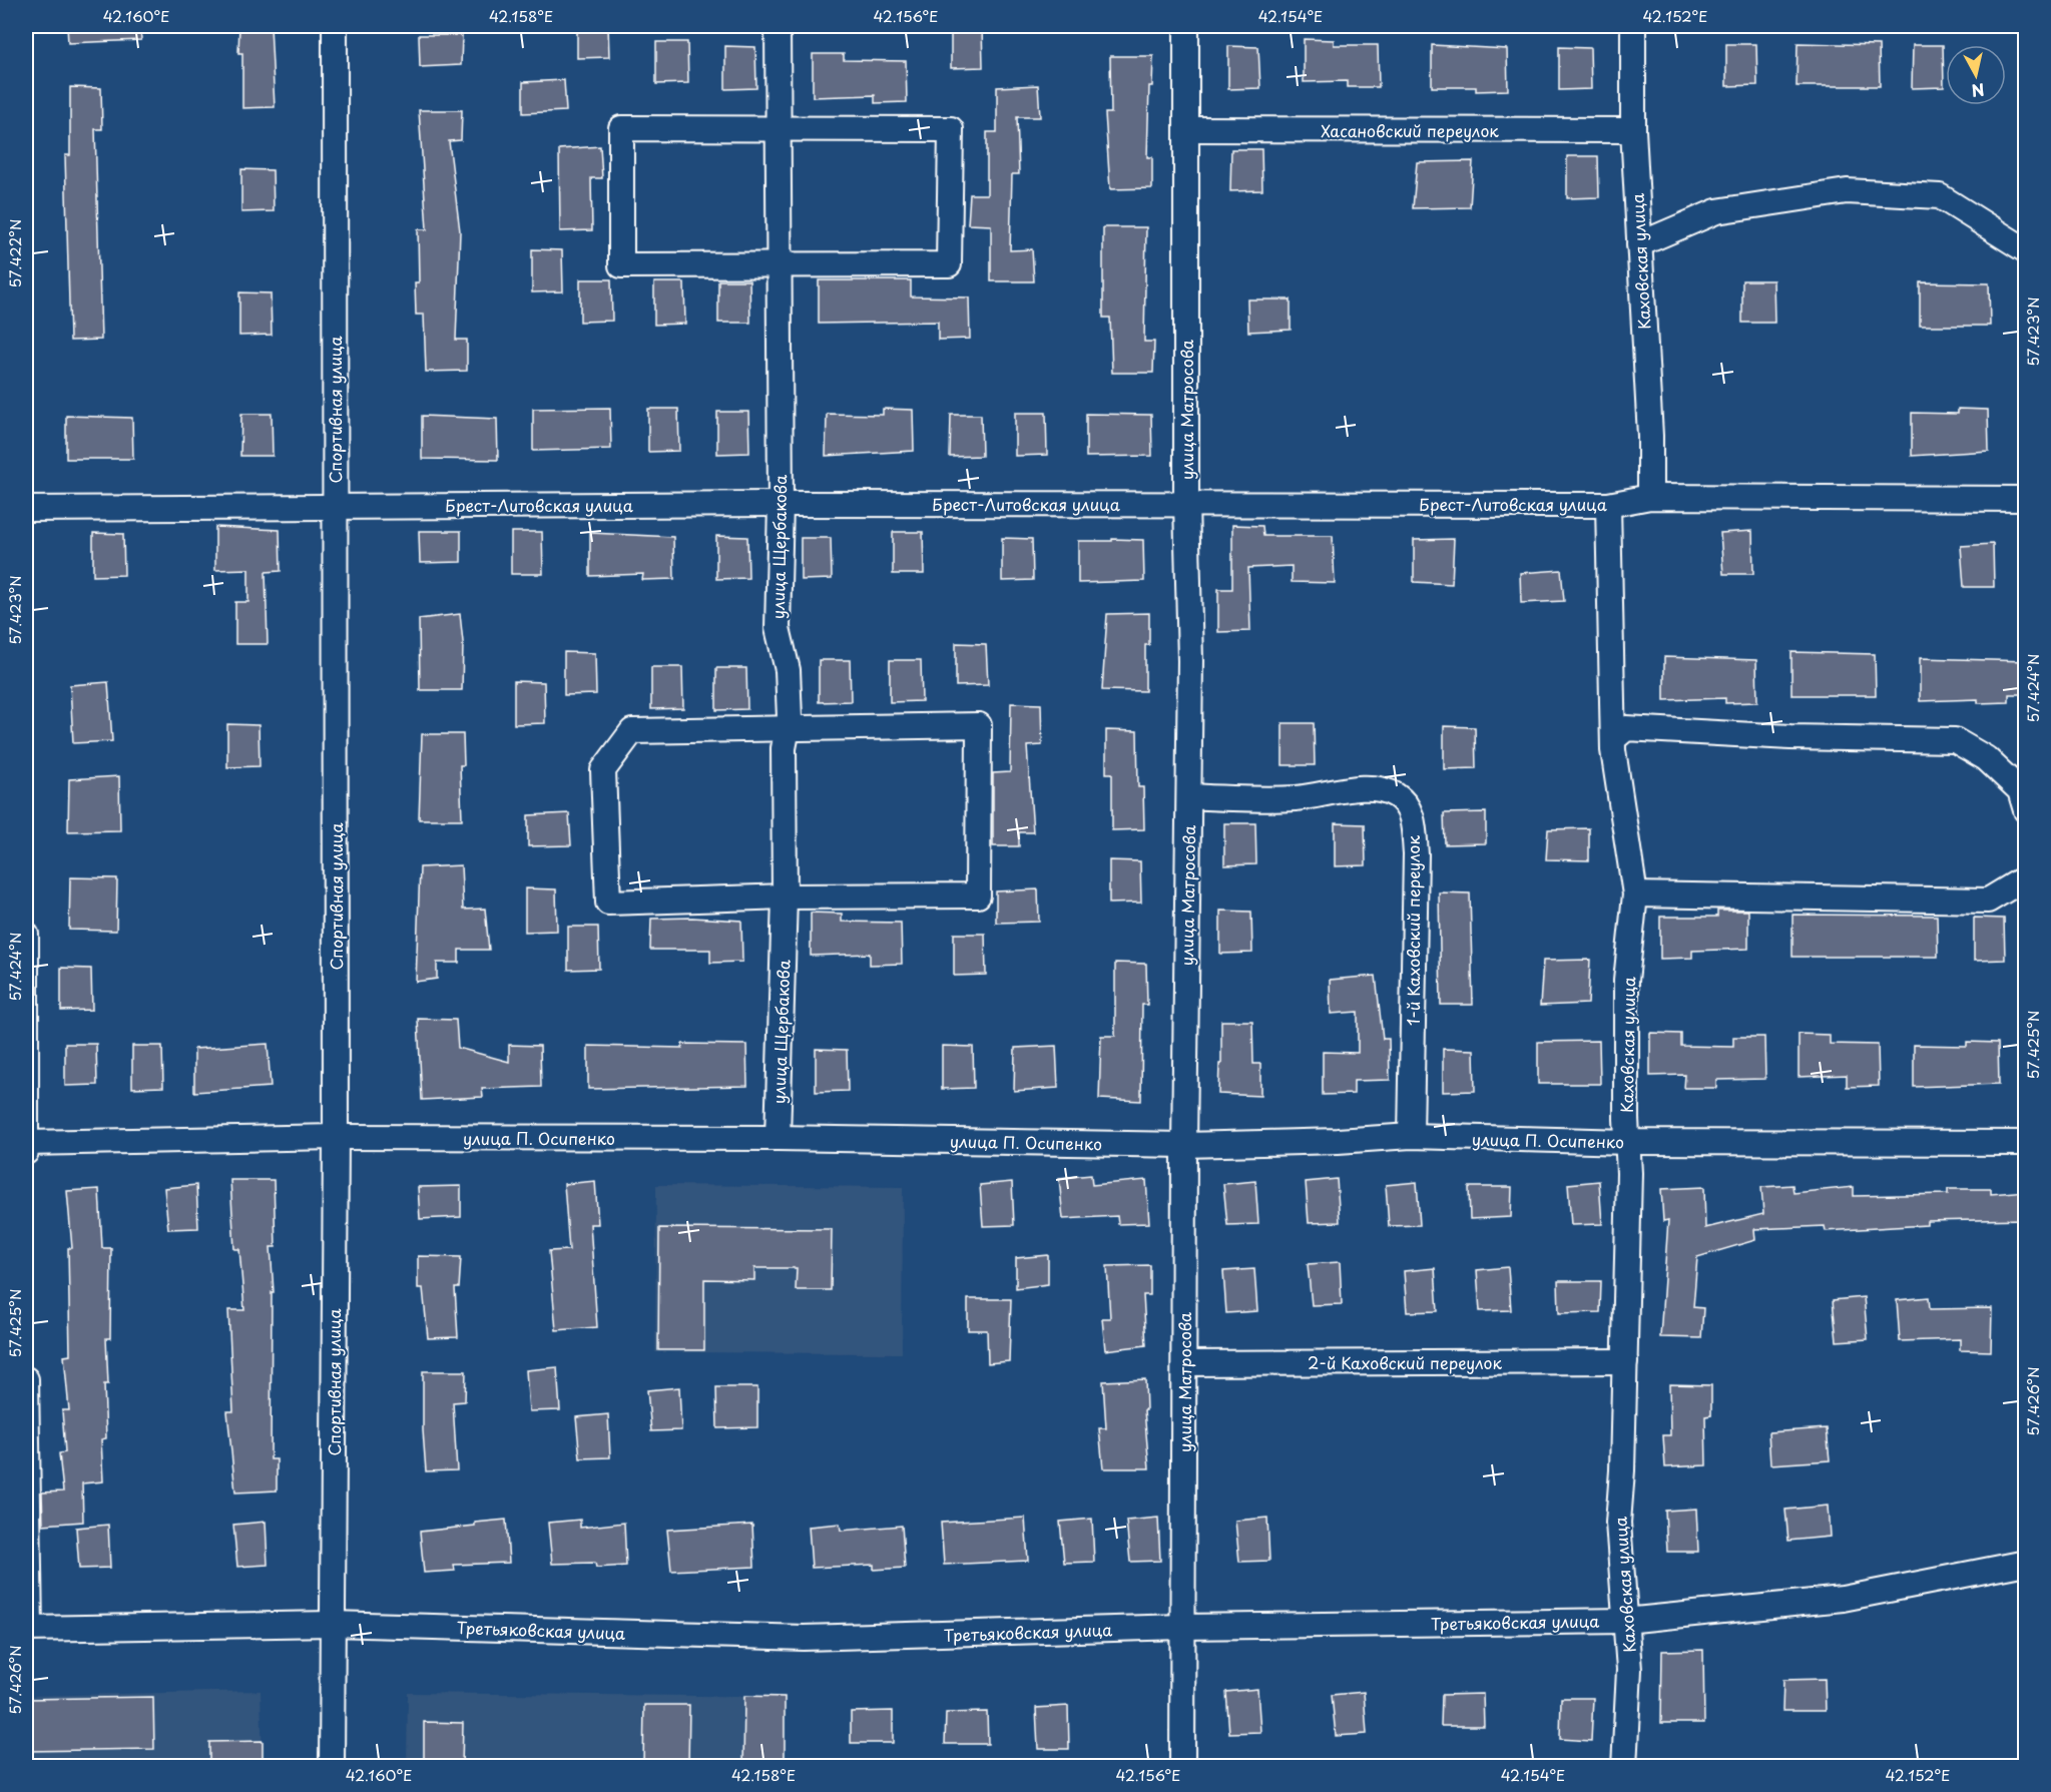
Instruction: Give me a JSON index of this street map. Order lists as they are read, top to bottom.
{
  "streets": {
    "street": [
      "Хасановский переулок",
      "Каховская улица",
      "Спортивная улица",
      "улица Матросова",
      "Брест-Литовская улица",
      "улица Щербакова",
      "1-й Каховский переулок",
      "улица П. Осипенко",
      "2-й Каховский переулок",
      "Третьяковская улица"
    ]
  },
  "crossings": [
    ["Хасановский переулок", "Каховская улица"],
    ["Хасановский переулок", "улица Матросова"],
    ["Каховская улица", "Брест-Литовская улица"],
    ["Каховская улица", "улица П. Осипенко"],
    ["Каховская улица", "2-й Каховский переулок"],
    ["Каховская улица", "Третьяковская улица"],
    ["Спортивная улица", "Брест-Литовская улица"],
    ["Спортивная улица", "улица П. Осипенко"],
    ["Спортивная улица", "Третьяковская улица"],
    ["улица Матросова", "Брест-Литовская улица"],
    ["улица Матросова", "1-й Каховский переулок"],
    ["улица Матросова", "улица П. Осипенко"],
    ["улица Матросова", "2-й Каховский переулок"],
    ["улица Матросова", "Третьяковская улица"],
    ["Брест-Литовская улица", "улица Щербакова"],
    ["улица Щербакова", "улица П. Осипенко"],
    ["1-й Каховский переулок", "улица П. Осипенко"]
  ],
  "north": "bottom",
  "coordinates": [
    "42.160°E",
    "42.158°E",
    "42.156°E",
    "42.154°E",
    "42.152°E",
    "57.422°N",
    "57.423°N",
    "57.424°N",
    "57.425°N",
    "57.426°N"
  ]
}
